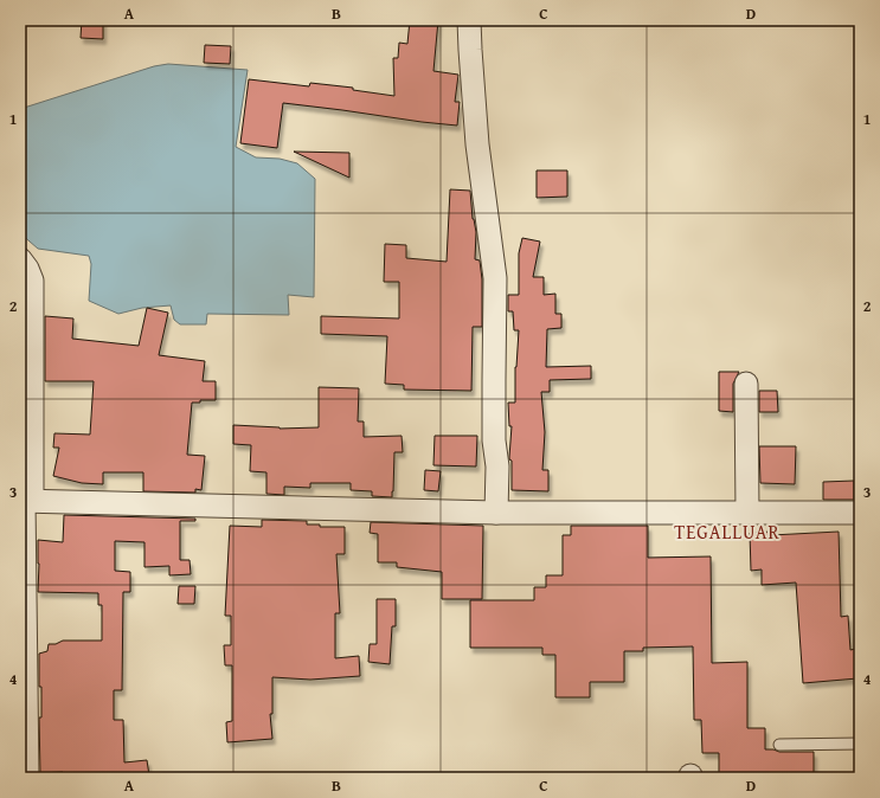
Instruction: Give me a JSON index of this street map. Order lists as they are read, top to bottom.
{
  "districts": ["TEGALLUAR"],
  "grid": {
    "columns": [
      "A",
      "B",
      "C",
      "D"
    ],
    "rows": [
      "1",
      "2",
      "3",
      "4"
    ]
  }
}
